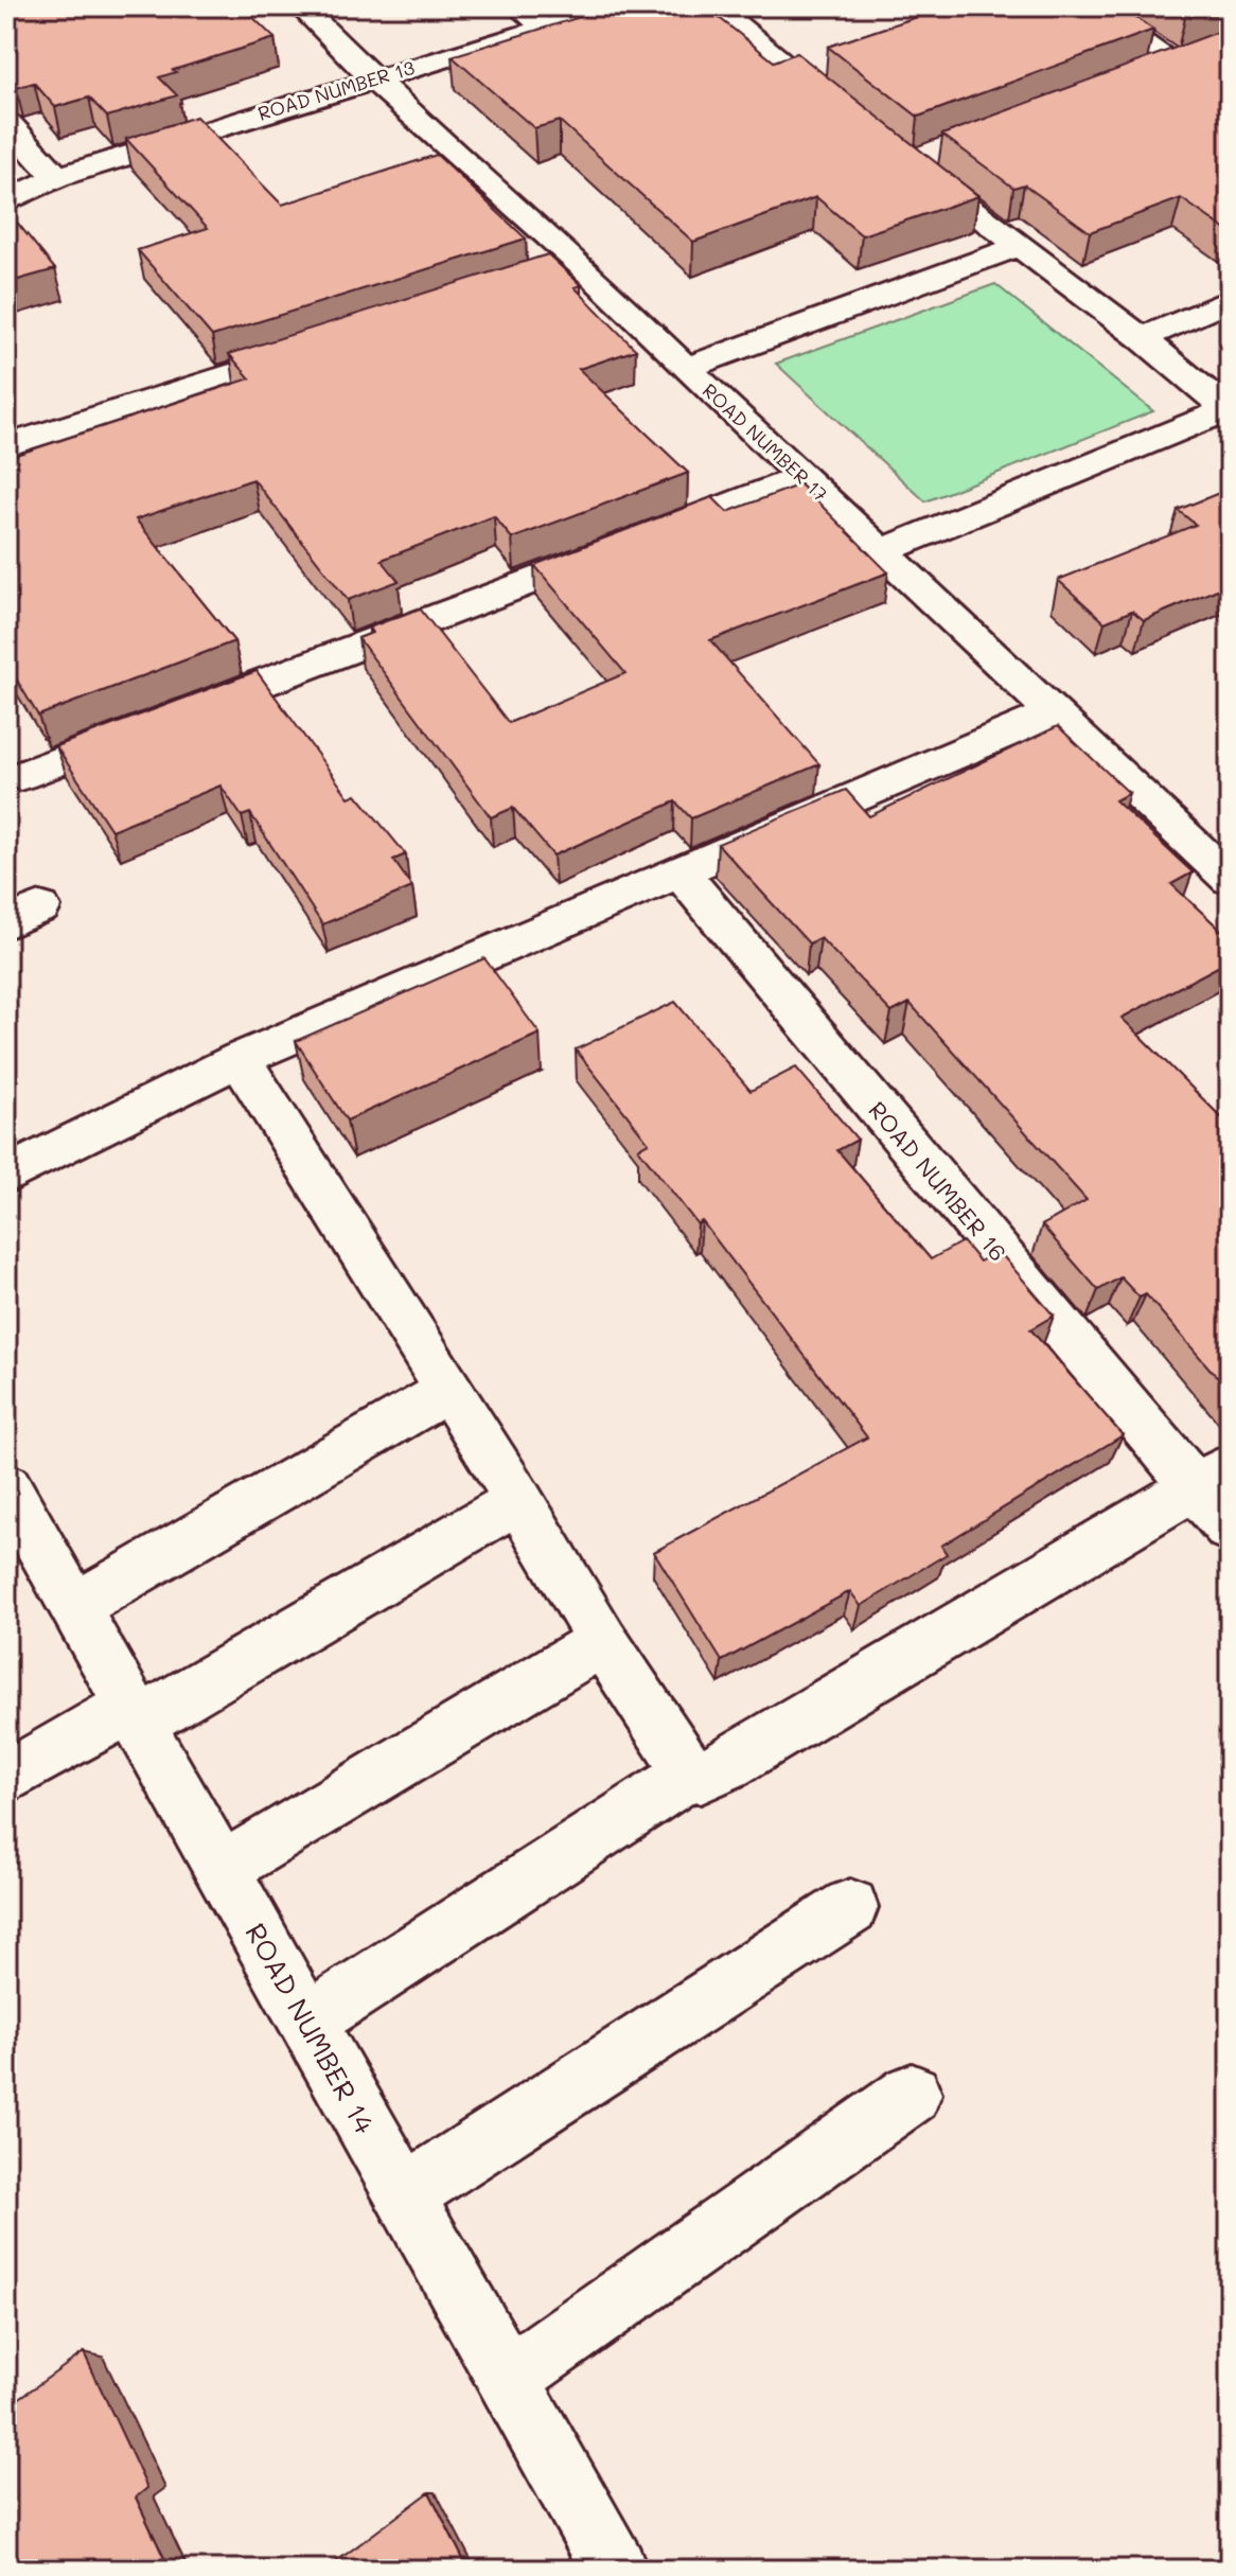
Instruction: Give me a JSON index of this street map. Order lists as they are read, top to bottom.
{
  "streets": {
    "street": [
      "ROAD NUMBER 13",
      "ROAD NUMBER 17",
      "ROAD NUMBER 16",
      "ROAD NUMBER 14"
    ]
  },
  "crossings": [
    ["ROAD NUMBER 13", "ROAD NUMBER 17"]
  ]
}
